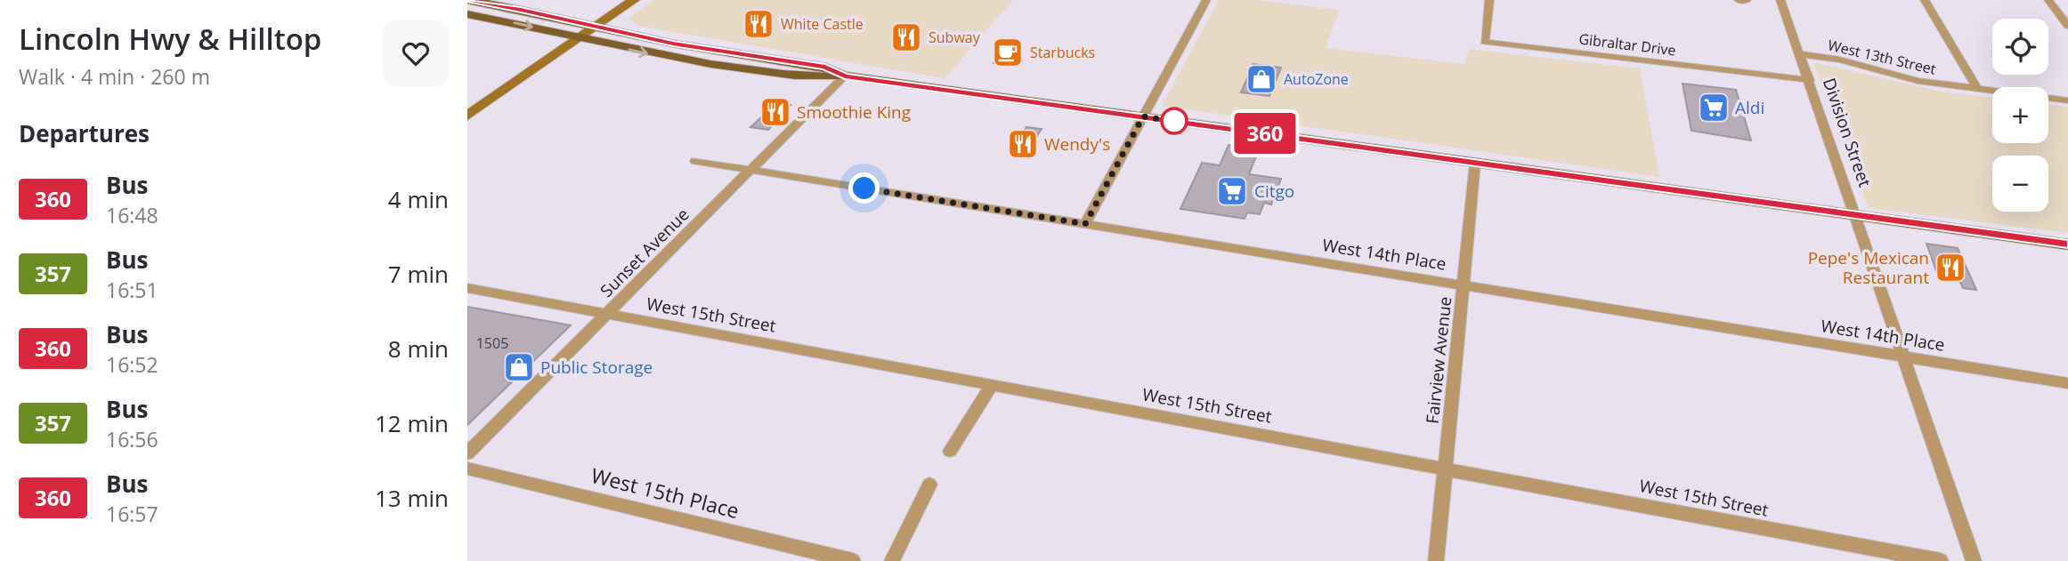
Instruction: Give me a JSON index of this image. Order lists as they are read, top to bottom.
{
  "streets": {
    "street": [
      "Gibraltar Drive",
      "West 13th Street",
      "Division Street",
      "Sunset Avenue",
      "West 14th Place",
      "West 15th Street",
      "Fairview Avenue",
      "West 15th Place"
    ]
  },
  "crossings": [
    ["Gibraltar Drive", "Division Street"],
    ["West 13th Street", "Division Street"],
    ["Division Street", "West 14th Place"],
    ["Sunset Avenue", "West 14th Place"],
    ["Sunset Avenue", "West 15th Street"],
    ["West 14th Place", "Fairview Avenue"],
    ["West 15th Street", "Fairview Avenue"]
  ],
  "places": {
    "restaurant": [
      "White Castle",
      "Subway",
      "Smoothie King",
      "Wendy's",
      "Pepe's Mexican Restaurant"
    ],
    "cafe": ["Starbucks"],
    "shop": ["AutoZone", "Public Storage"],
    "supermarket": ["Aldi", "Citgo"]
  },
  "lines": ["bus line 360"],
  "house_numbers": ["1505"],
  "page": {
    "heading": [
      ["Lincoln Hwy & Hilltop", "Walk · 4 min · 260 m"],
      "Departures"
    ],
    "on_map": "360",
    "map_buttons": ["+", "−"],
    "list": [
      {
        "mark": "360",
        "name": "Bus",
        "note": "16:48",
        "value": "4 min"
      },
      {
        "mark": "357",
        "name": "Bus",
        "note": "16:51",
        "value": "7 min"
      },
      {
        "mark": "360",
        "name": "Bus",
        "note": "16:52",
        "value": "8 min"
      },
      {
        "mark": "357",
        "name": "Bus",
        "note": "16:56",
        "value": "12 min"
      },
      {
        "mark": "360",
        "name": "Bus",
        "note": "16:57",
        "value": "13 min"
      }
    ]
  }
}
